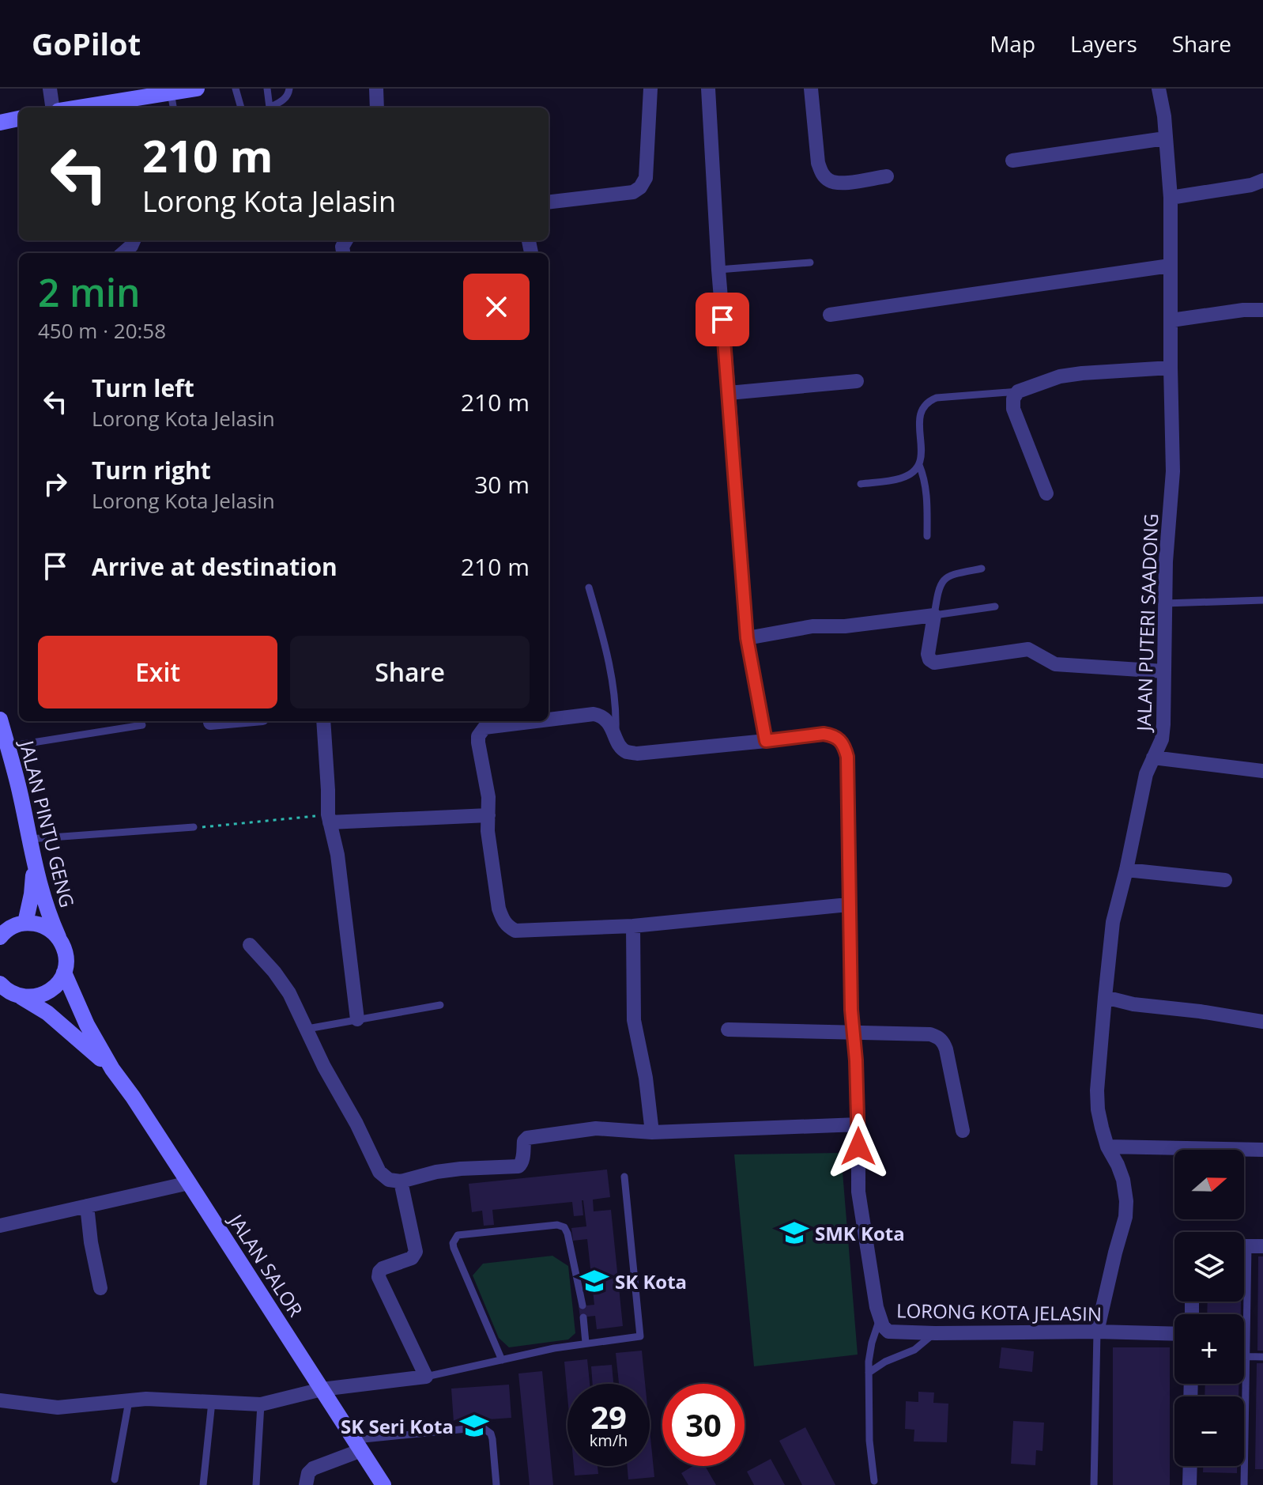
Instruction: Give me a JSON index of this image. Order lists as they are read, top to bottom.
{
  "streets": {
    "main road": ["JALAN PINTU GENG", "JALAN SALOR"],
    "street": ["JALAN PUTERI SAADONG", "LORONG KOTA JELASIN"]
  },
  "crossings": [
    ["JALAN PUTERI SAADONG", "LORONG KOTA JELASIN"],
    ["JALAN PINTU GENG", "JALAN SALOR"]
  ],
  "places": {
    "school or university": ["SMK Kota", "SK Kota", "SK Seri Kota"]
  },
  "north": "right",
  "page": {
    "header": "GoPilot",
    "nav": ["Map", "Layers", "Share"],
    "turn": ["210 m", "Lorong Kota Jelasin"],
    "heading": ["2 min", "450 m · 20:58"],
    "list": [
      {
        "name": "Turn left",
        "note": "Lorong Kota Jelasin",
        "value": "210 m"
      },
      {
        "name": "Turn right",
        "note": "Lorong Kota Jelasin",
        "value": "30 m"
      },
      {
        "name": "Arrive at destination",
        "value": "210 m"
      }
    ],
    "buttons": ["Exit", "Share"],
    "map_buttons": ["+", "−"],
    "speed": "29 km/h",
    "limit": "30"
  }
}
